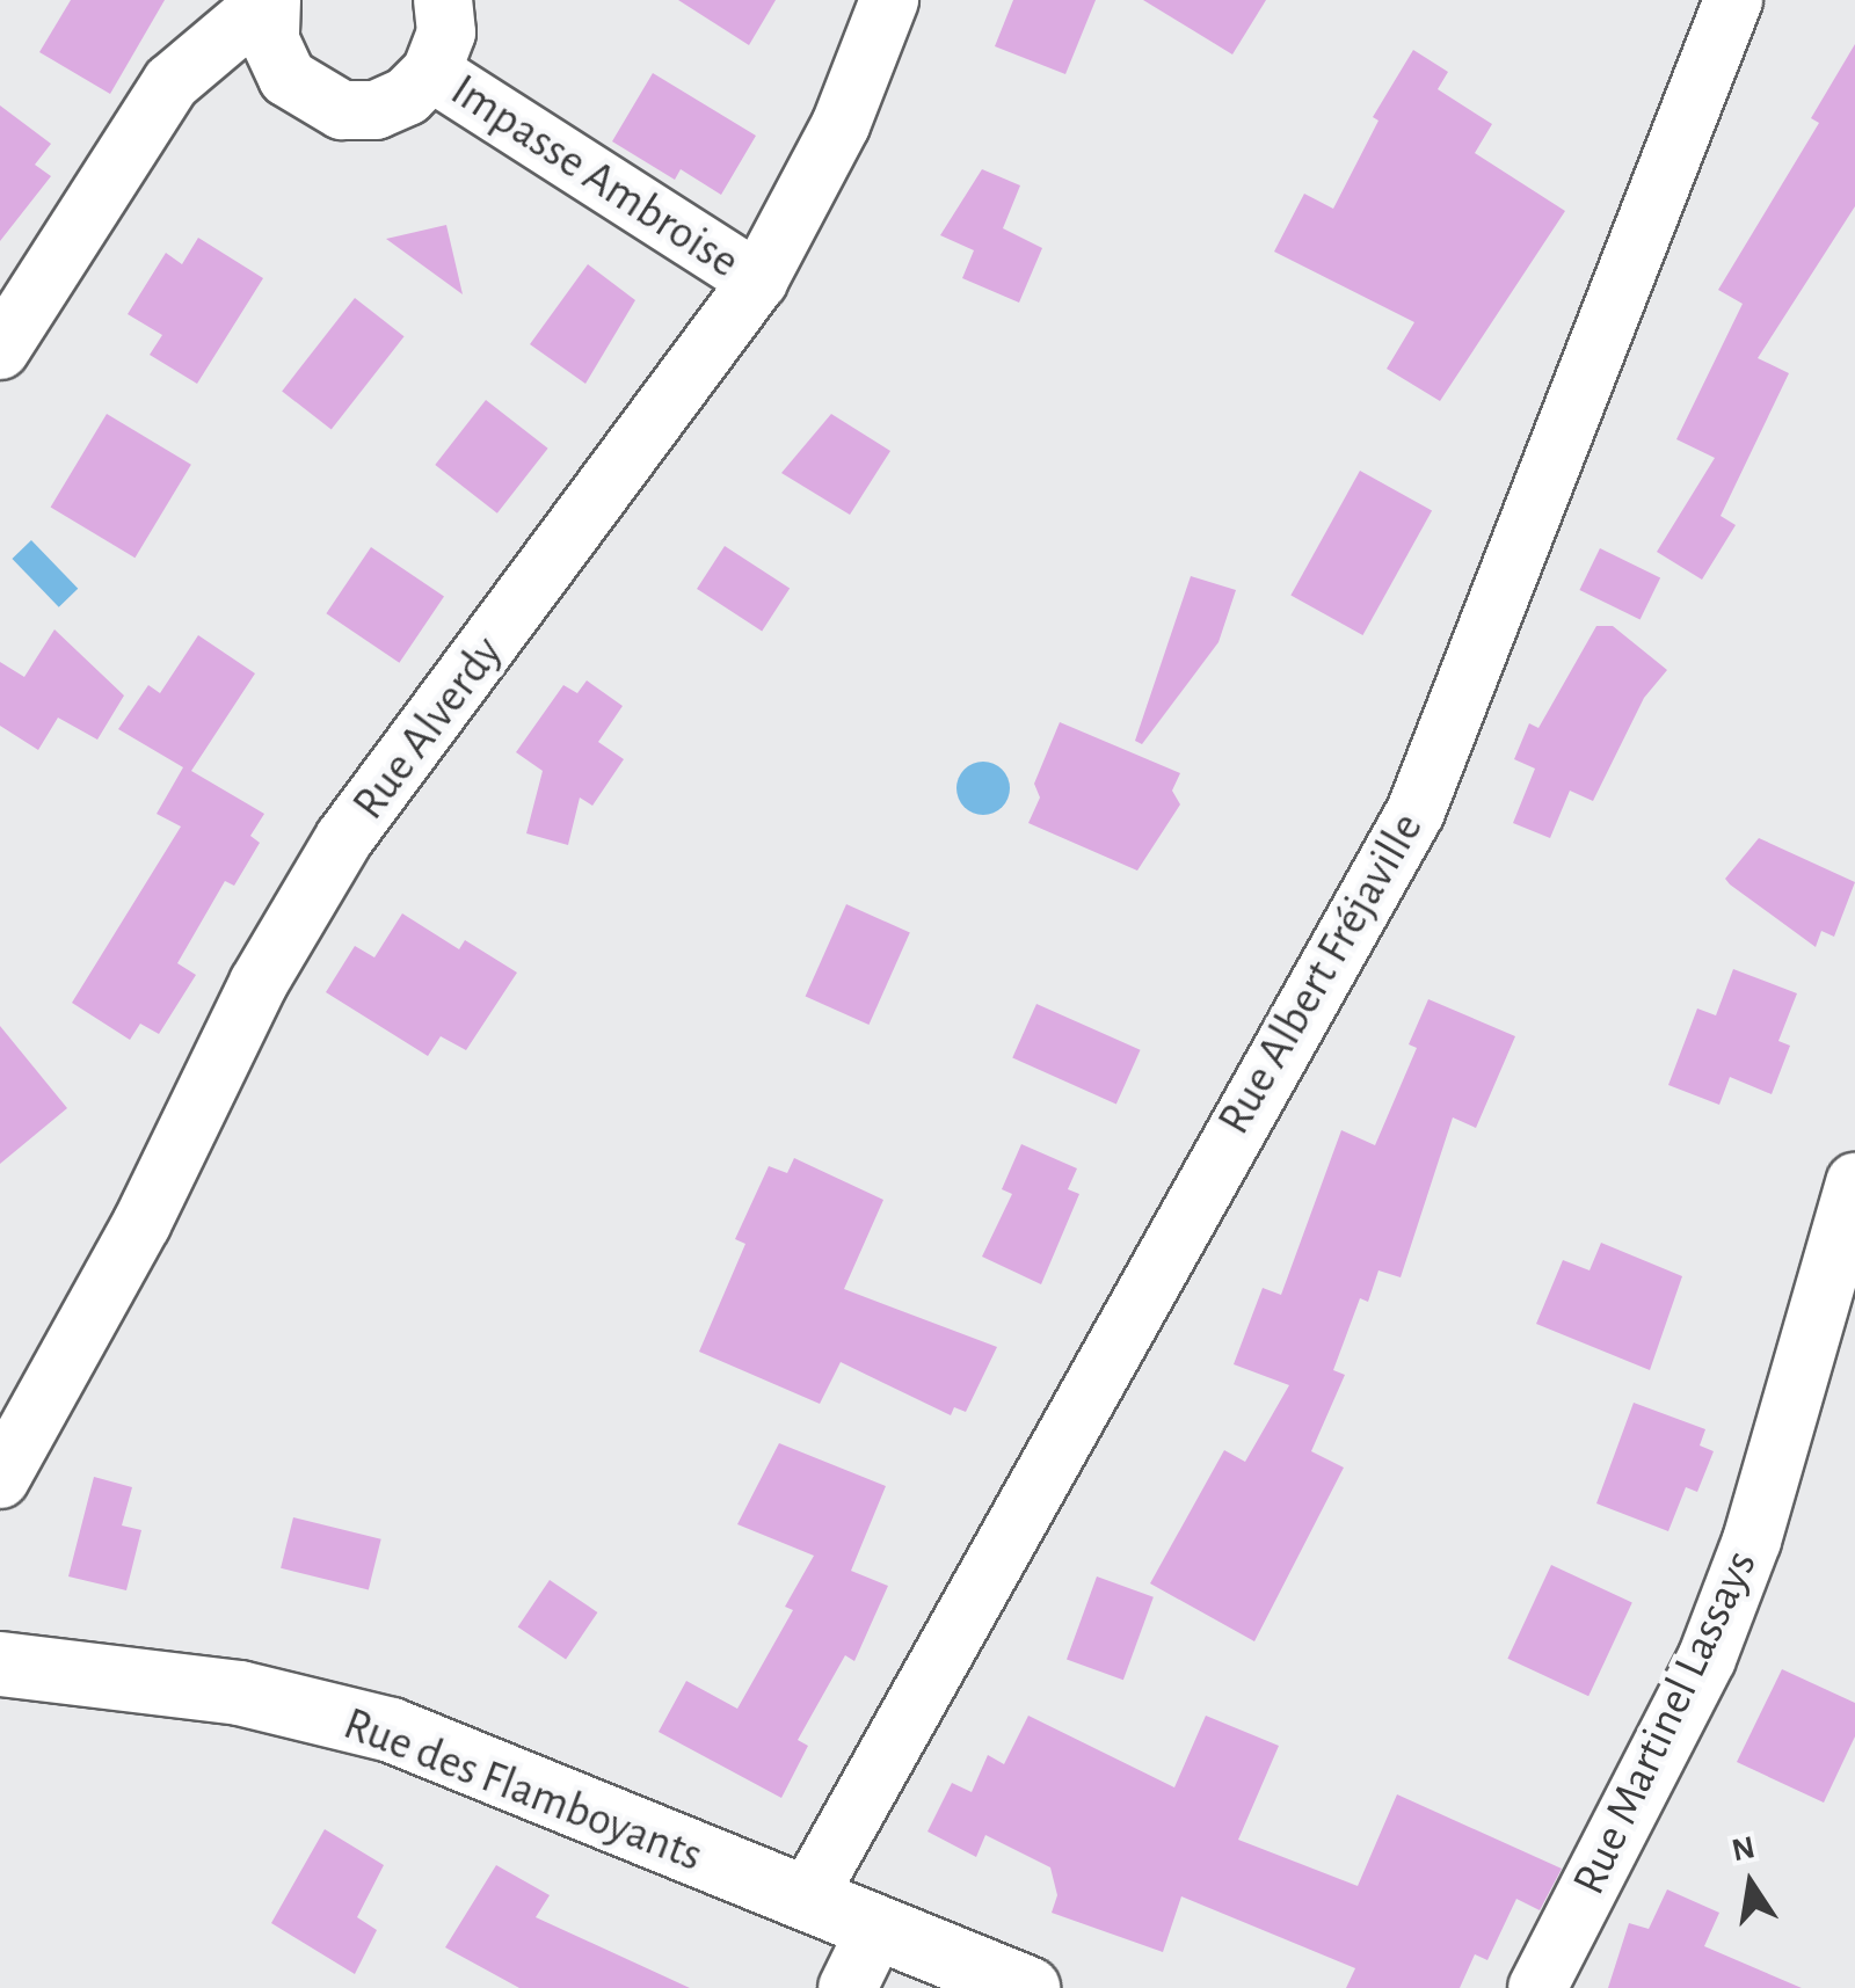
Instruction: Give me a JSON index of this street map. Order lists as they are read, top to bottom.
{
  "streets": {
    "main road": ["Rue des Flamboyants"],
    "street": [
      "Impasse Ambroise",
      "Rue Alverdy",
      "Rue Albert Fréjaville",
      "Rue Martinel Lassays"
    ]
  },
  "crossings": [
    ["Impasse Ambroise", "Rue Alverdy"],
    ["Rue Albert Fréjaville", "Rue des Flamboyants"]
  ],
  "north": "top"
}
